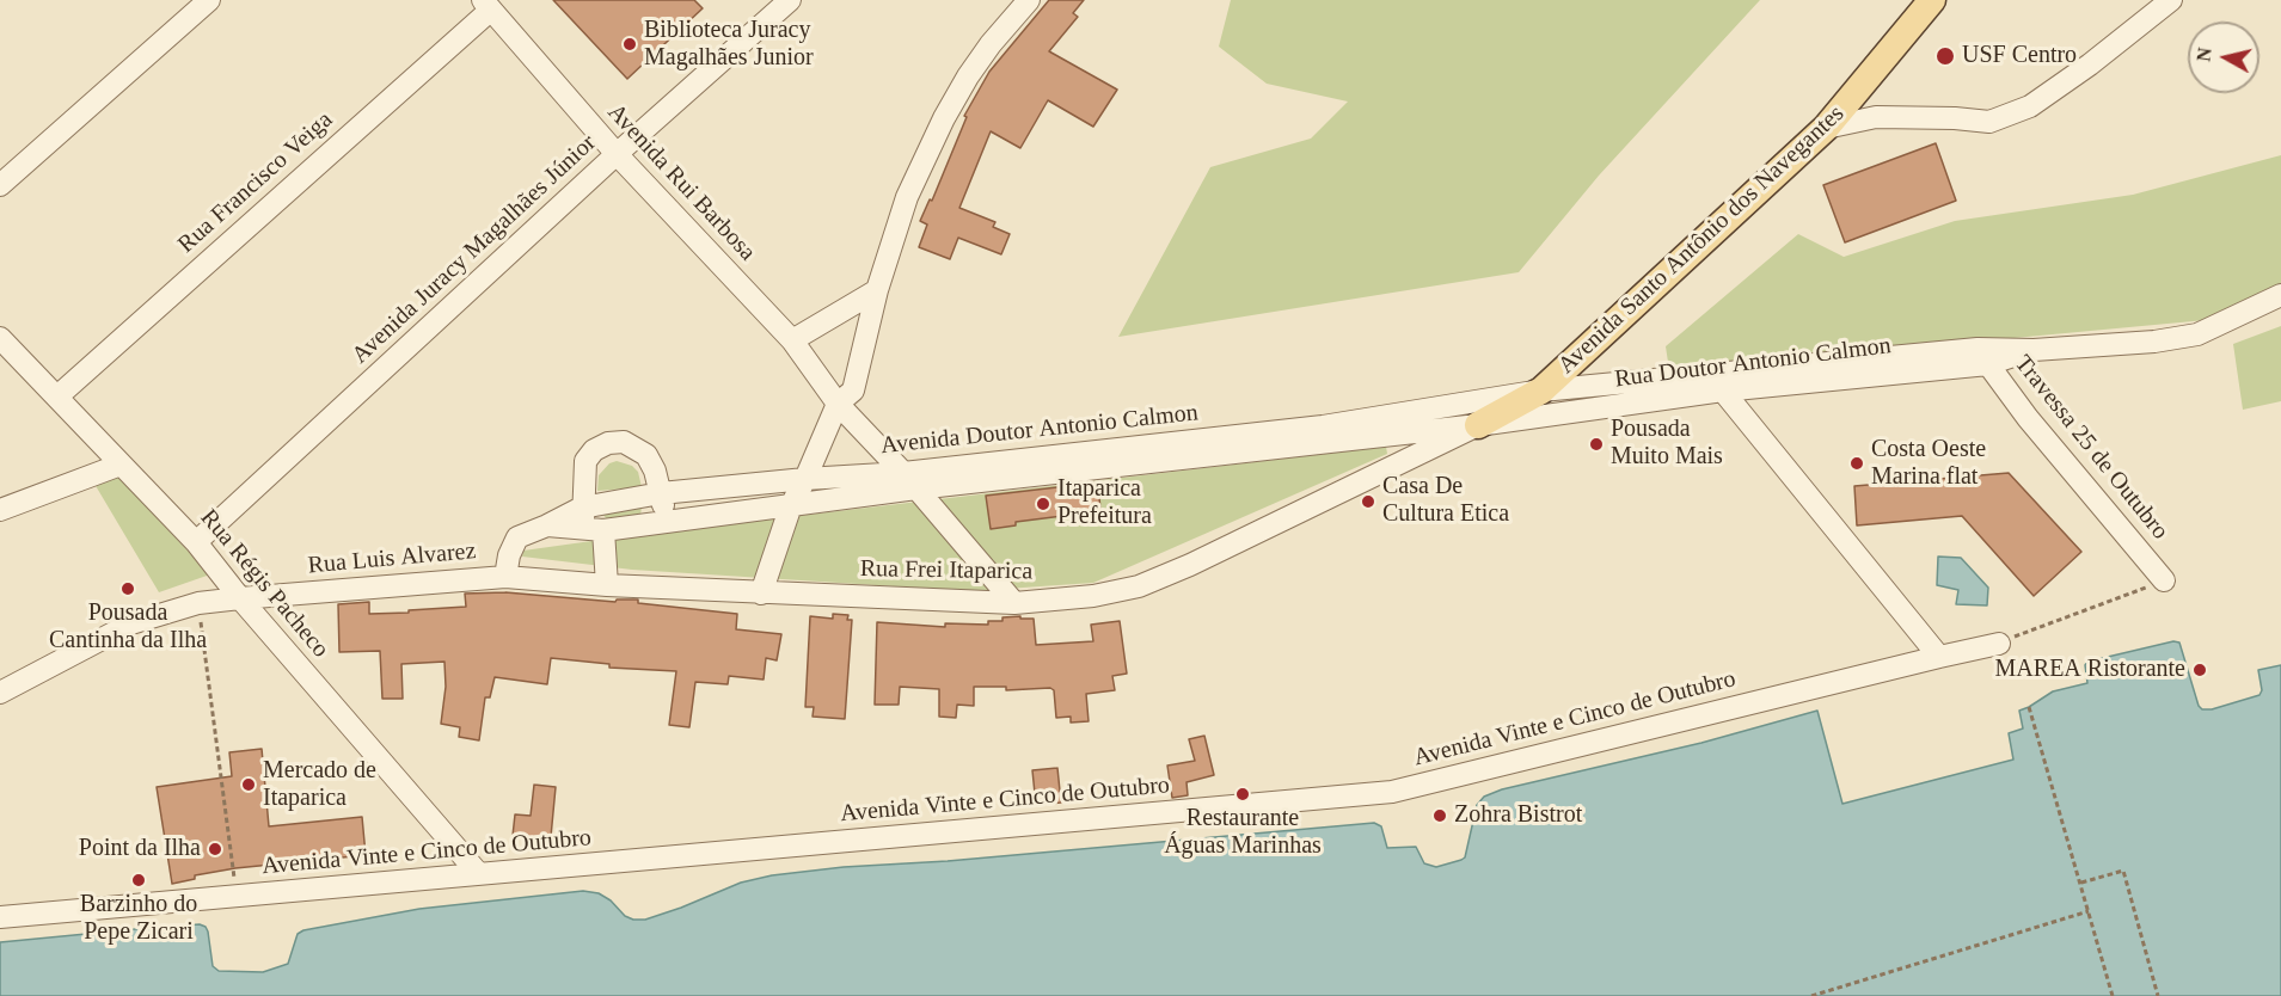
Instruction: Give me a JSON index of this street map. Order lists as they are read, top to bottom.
{
  "streets": {
    "main road": ["Avenida Santo Antônio dos Navegantes"],
    "street": [
      "Rua Francisco Veiga",
      "Avenida Rui Barbosa",
      "Avenida Juracy Magalhães Júnior",
      "Rua Doutor Antonio Calmon",
      "Avenida Doutor Antonio Calmon",
      "Travessa 25 de Outubro",
      "Rua Luis Alvarez",
      "Rua Frei Itaparica",
      "Rua Régis Pacheco",
      "Avenida Vinte e Cinco de Outubro"
    ]
  },
  "crossings": [
    ["Rua Francisco Veiga", "Avenida Rui Barbosa"],
    ["Rua Francisco Veiga", "Rua Régis Pacheco"],
    ["Avenida Rui Barbosa", "Avenida Juracy Magalhães Júnior"],
    ["Avenida Rui Barbosa", "Avenida Doutor Antonio Calmon"],
    ["Avenida Rui Barbosa", "Rua Frei Itaparica"],
    ["Avenida Santo Antônio dos Navegantes", "Rua Doutor Antonio Calmon"],
    ["Avenida Santo Antônio dos Navegantes", "Avenida Doutor Antonio Calmon"],
    ["Avenida Santo Antônio dos Navegantes", "Rua Frei Itaparica"],
    ["Avenida Juracy Magalhães Júnior", "Rua Régis Pacheco"],
    ["Rua Doutor Antonio Calmon", "Avenida Doutor Antonio Calmon"],
    ["Rua Doutor Antonio Calmon", "Travessa 25 de Outubro"],
    ["Rua Doutor Antonio Calmon", "Rua Frei Itaparica"],
    ["Avenida Doutor Antonio Calmon", "Rua Luis Alvarez"],
    ["Avenida Doutor Antonio Calmon", "Rua Frei Itaparica"],
    ["Rua Luis Alvarez", "Rua Frei Itaparica"],
    ["Rua Luis Alvarez", "Rua Régis Pacheco"],
    ["Rua Régis Pacheco", "Avenida Vinte e Cinco de Outubro"]
  ],
  "places": [
    "Biblioteca Juracy Magalhães Junior",
    "USF Centro",
    "Pousada Muito Mais",
    "Costa Oeste Marina flat",
    "Casa De Cultura Etica",
    "Itaparica Prefeitura",
    "Pousada Cantinha da Ilha",
    "MAREA Ristorante",
    "Mercado de Itaparica",
    "Restaurante Águas Marinhas",
    "Zohra Bistrot",
    "Point da Ilha",
    "Barzinho do Pepe Zicari"
  ],
  "north": "left"
}
